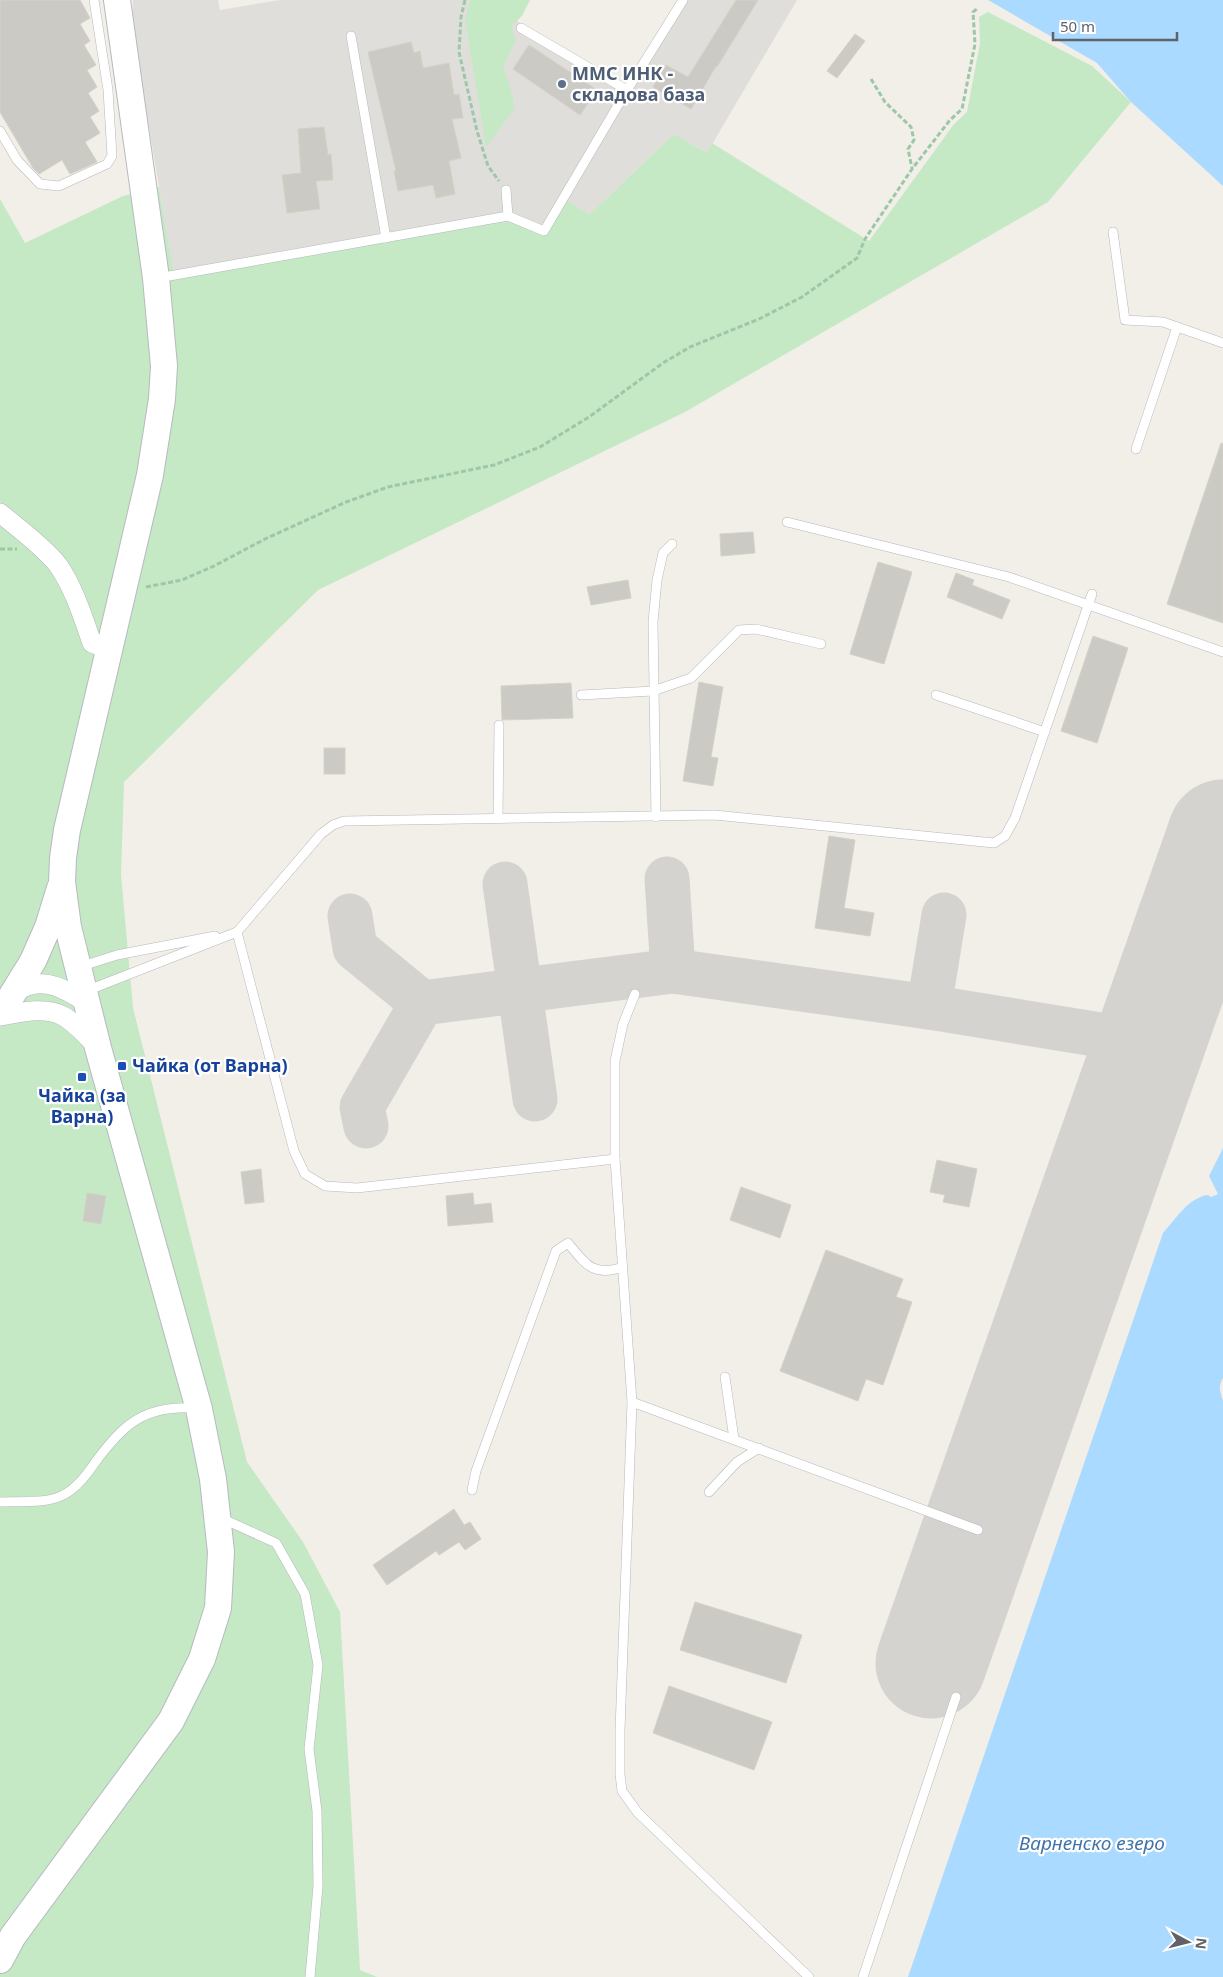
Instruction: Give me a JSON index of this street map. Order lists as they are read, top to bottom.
{
  "water": ["Варненско езеро"],
  "places": {
    "other": ["ММС ИНК - складова база"],
    "transit": ["Чайка (от Варна)", "Чайка (за Варна)"]
  },
  "scale_bar": "50 m",
  "north": "right"
}
